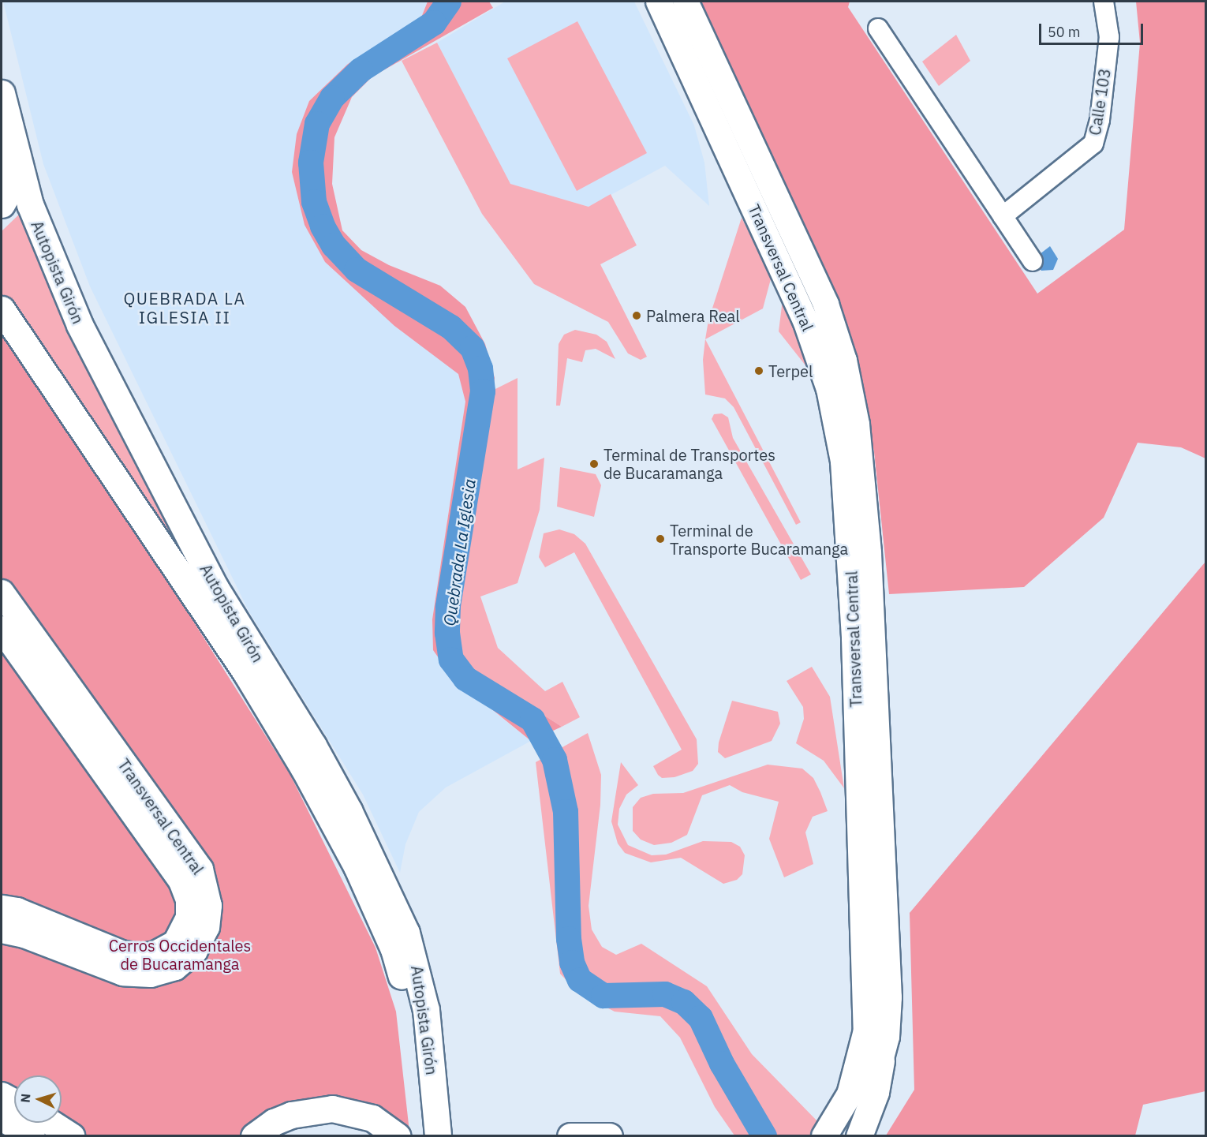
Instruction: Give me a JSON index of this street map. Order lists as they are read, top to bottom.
{
  "streets": {
    "highway": ["Autopista Girón"],
    "main road": ["Transversal Central"],
    "street": ["Calle 103"]
  },
  "districts": ["QUEBRADA LA IGLESIA II"],
  "water": ["Quebrada La Iglesia"],
  "parks": ["Cerros Occidentales de Bucaramanga"],
  "places": [
    "Palmera Real",
    "Terpel",
    "Terminal de Transportes de Bucaramanga",
    "Terminal de Transporte Bucaramanga"
  ],
  "scale_bar": "50 m",
  "north": "left"
}
